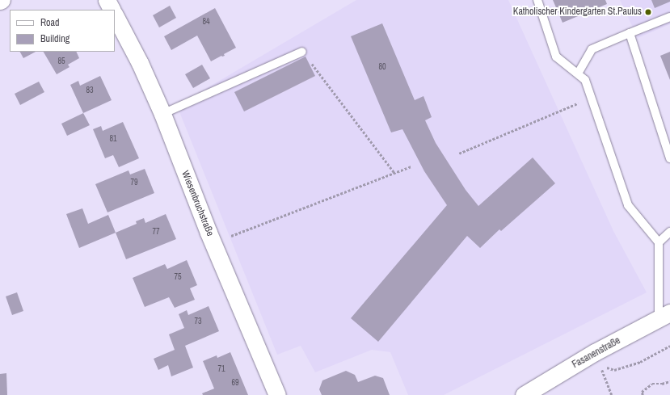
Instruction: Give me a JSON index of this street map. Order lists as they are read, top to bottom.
{
  "streets": {
    "street": ["Wiesenbruchstraße", "Fasanenstraße"]
  },
  "places": ["Katholischer Kindergarten St.Paulus"],
  "house_numbers": [
    "84",
    "85",
    "80",
    "83",
    "81",
    "79",
    "77",
    "75",
    "73",
    "71",
    "69"
  ],
  "legend": ["Road", "Building"]
}
